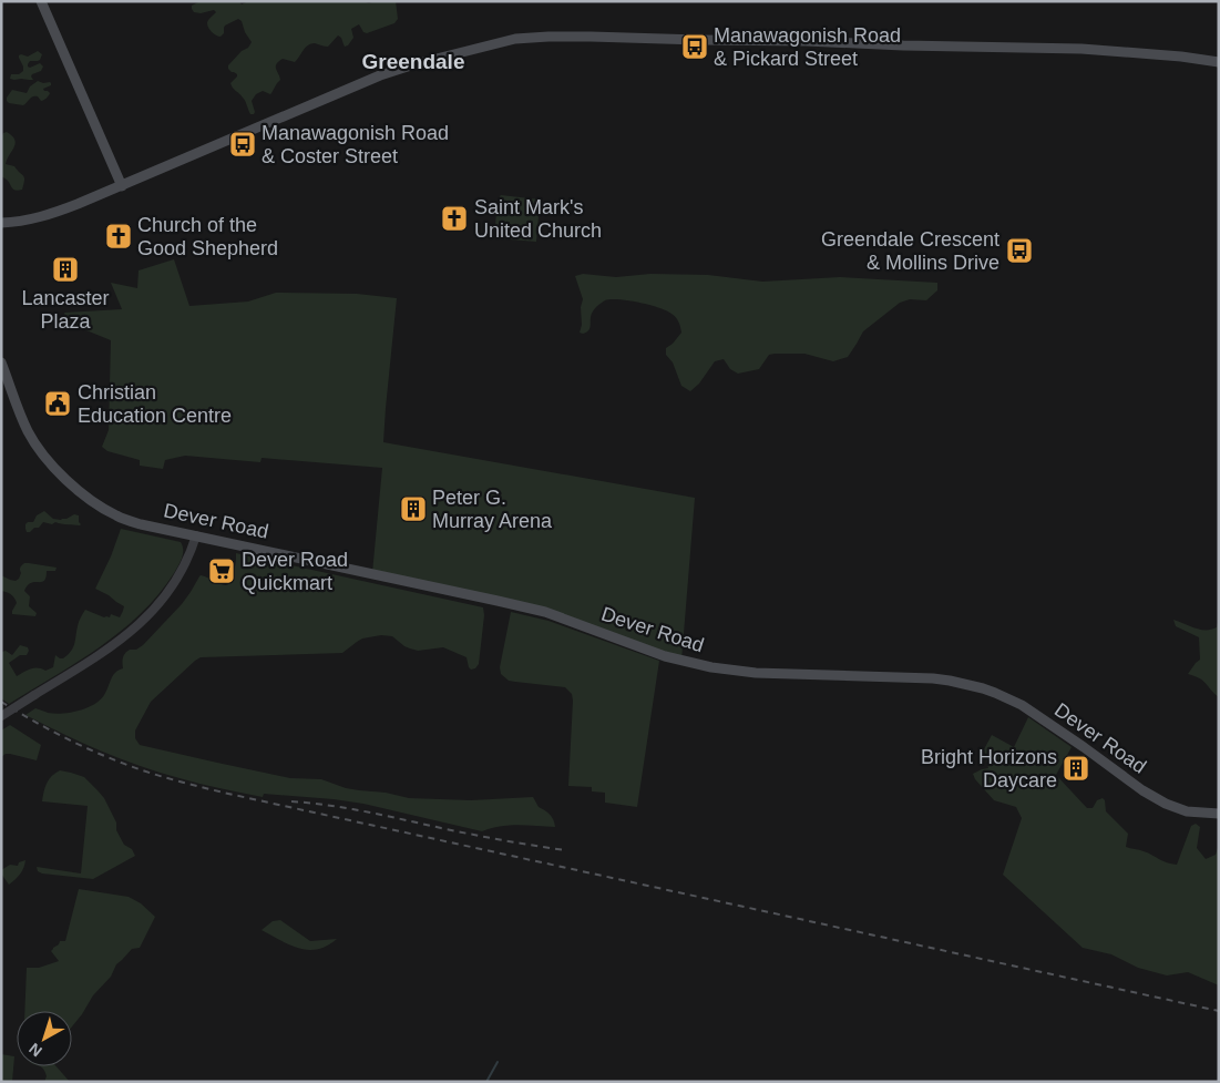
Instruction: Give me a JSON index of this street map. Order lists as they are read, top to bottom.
{
  "streets": {
    "main road": ["Dever Road"]
  },
  "districts": ["Greendale"],
  "places": {
    "bus stop": ["Manawagonish Road & Pickard Street", "Manawagonish Road & Coster Street", "Greendale Crescent & Mollins Drive"],
    "church": ["Saint Mark's United Church", "Church of the Good Shepherd"],
    "building": ["Lancaster Plaza", "Peter G. Murray Arena", "Bright Horizons Daycare"],
    "public building": ["Christian Education Centre"],
    "supermarket": ["Dever Road Quickmart"]
  },
  "north": "bottom left"
}
